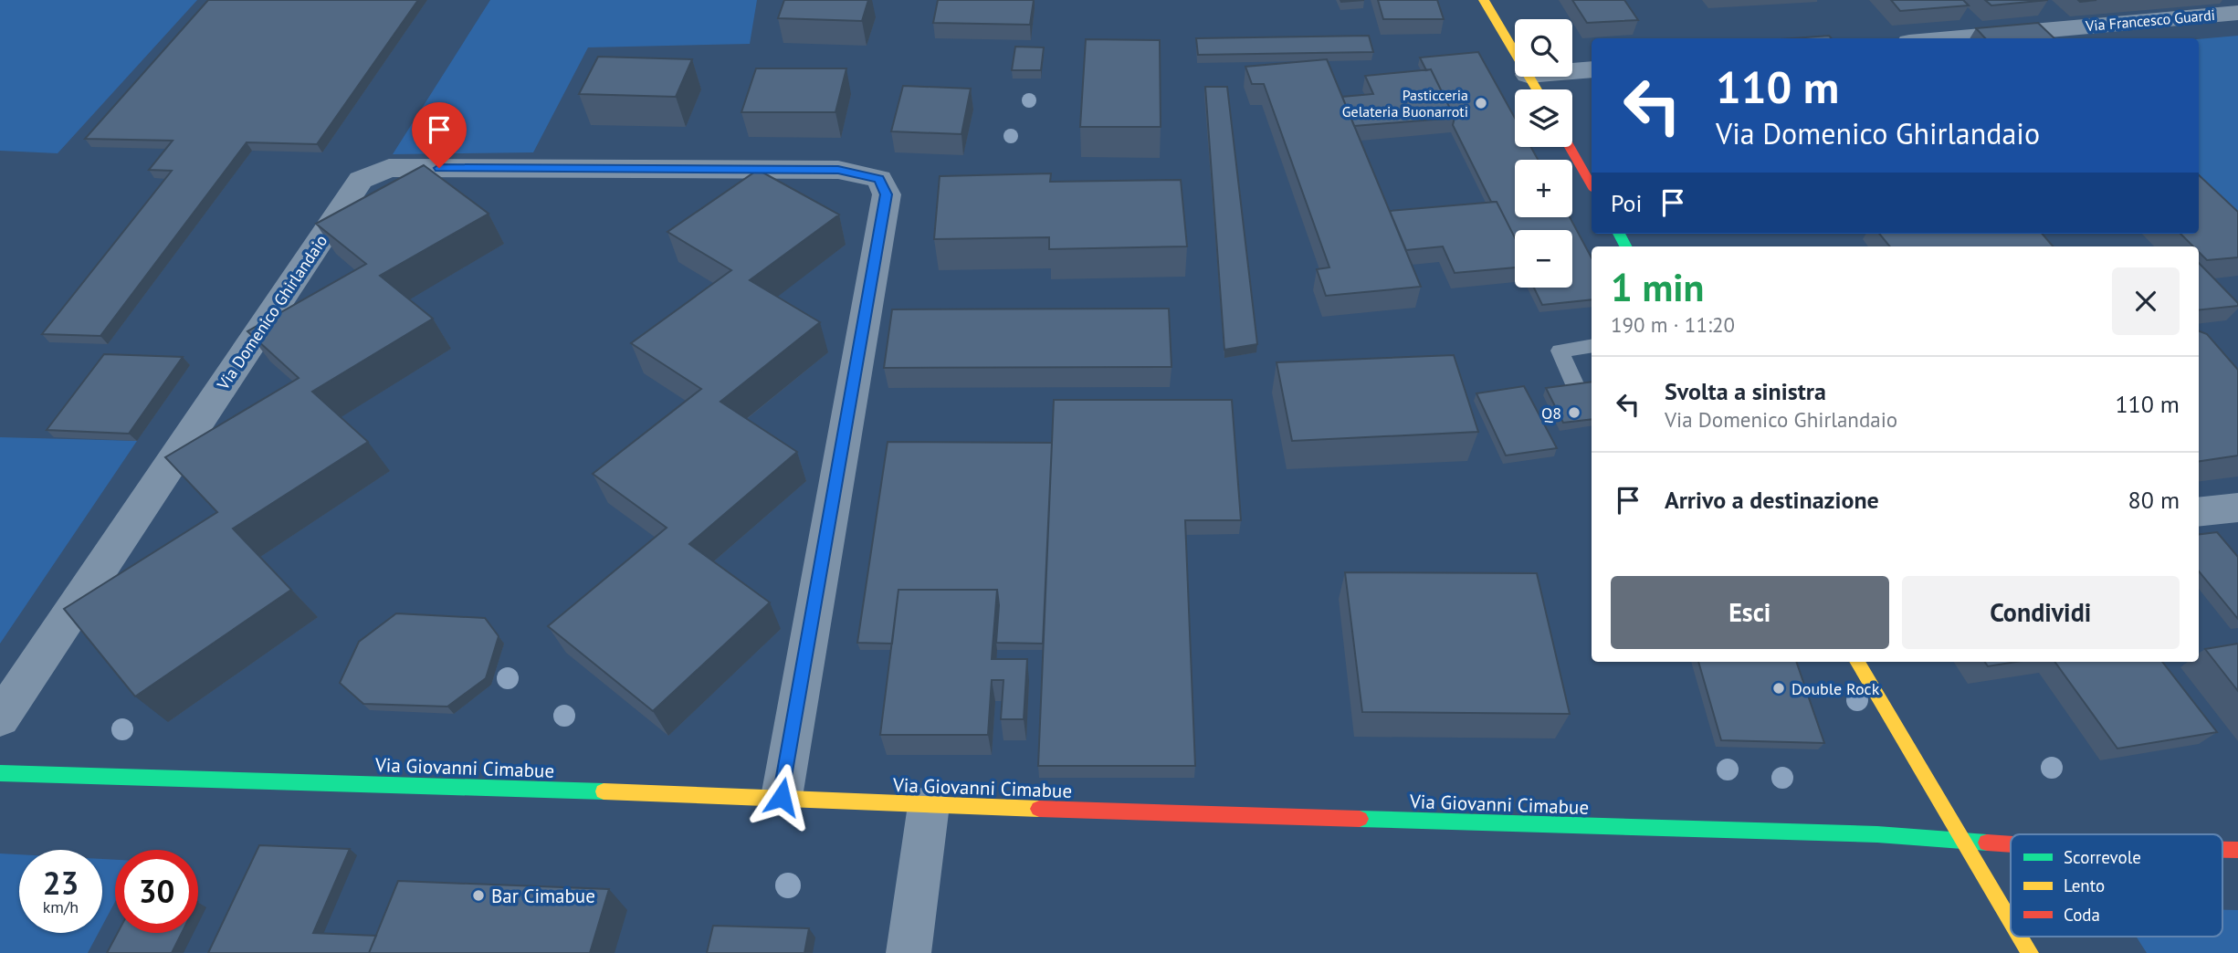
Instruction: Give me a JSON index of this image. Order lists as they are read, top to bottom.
{
  "streets": {
    "street": ["Via Francesco Guardi", "Via Domenico Ghirlandaio", "Via Giovanni Cimabue"]
  },
  "crossings": [
    ["Via Domenico Ghirlandaio", "Via Giovanni Cimabue"]
  ],
  "places": [
    "Pasticceria Gelateria Buonarroti",
    "Q8",
    "Double Rock",
    "Bar Cimabue"
  ],
  "legend": ["Scorrevole", "Lento", "Coda"],
  "page": {
    "map_buttons": ["+", "−"],
    "turn": ["110 m", "Via Domenico Ghirlandaio"],
    "then": "Poi",
    "heading": ["1 min", "190 m · 11:20"],
    "list": [
      {
        "name": "Svolta a sinistra",
        "note": "Via Domenico Ghirlandaio",
        "value": "110 m"
      },
      {
        "name": "Arrivo a destinazione",
        "value": "80 m"
      }
    ],
    "buttons": ["Esci", "Condividi"],
    "speed": "23 km/h",
    "limit": "30"
  }
}
